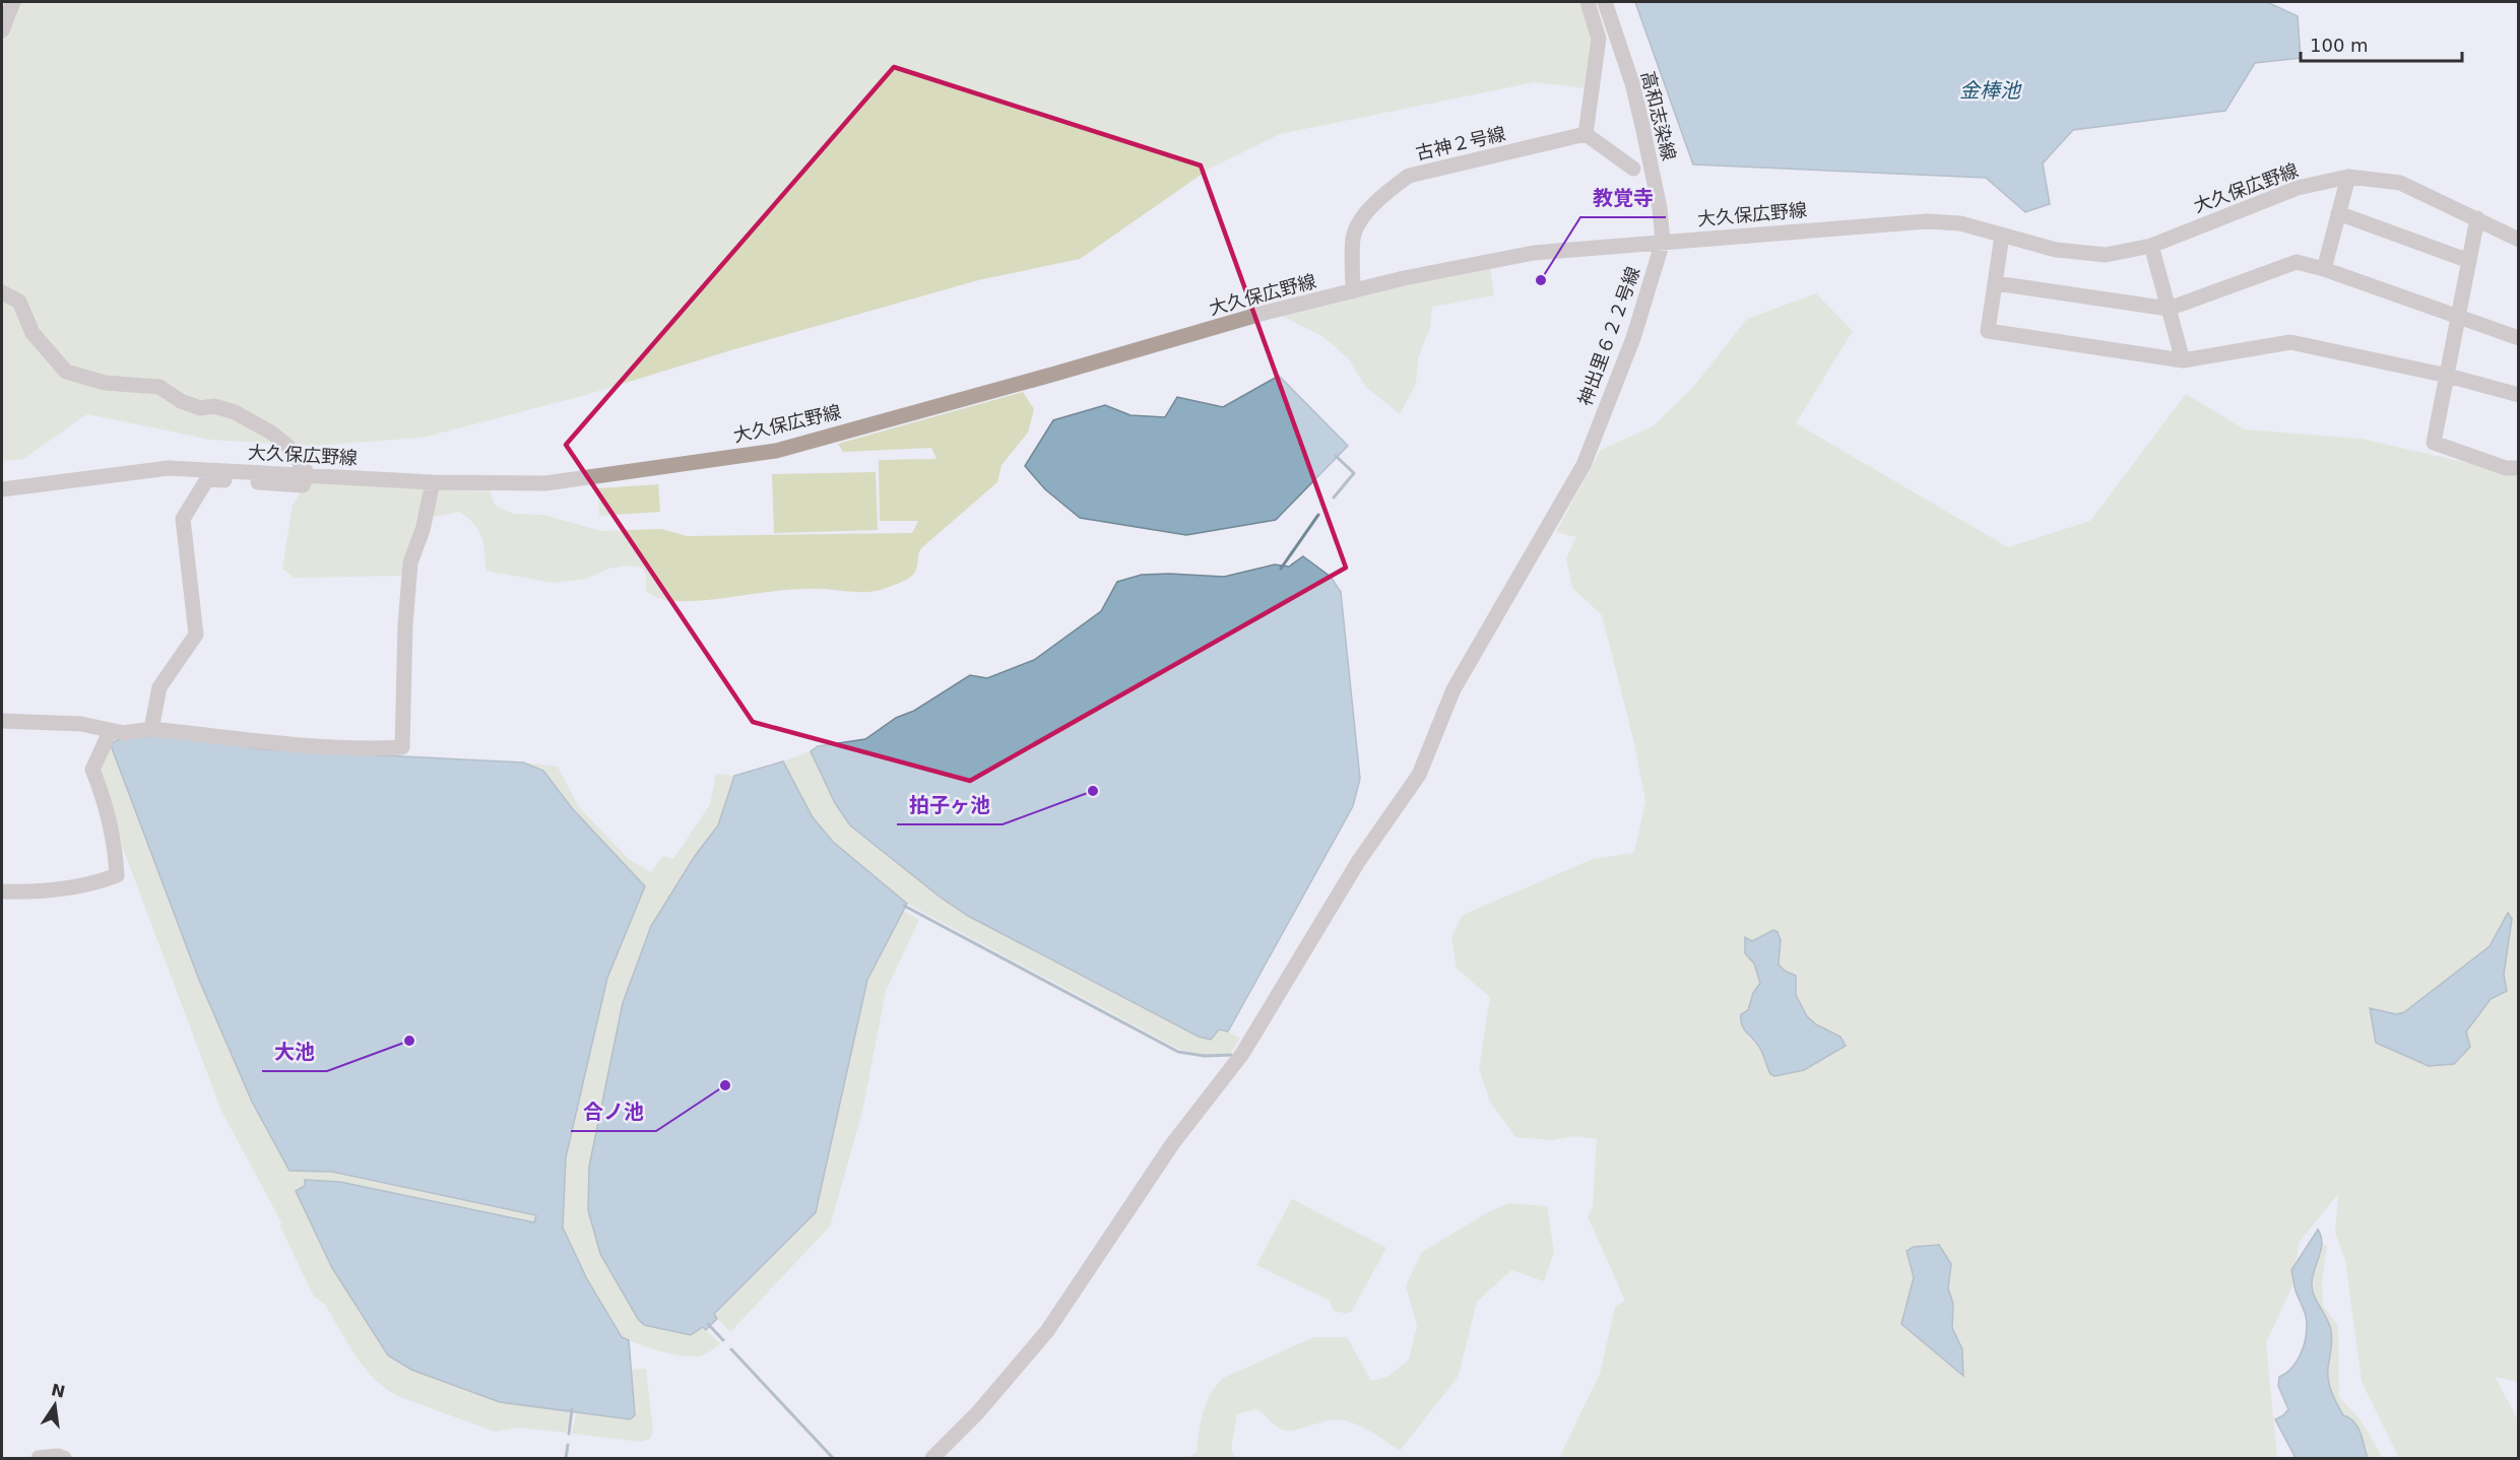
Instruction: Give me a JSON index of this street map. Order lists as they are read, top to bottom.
{
  "streets": {
    "street": [
      "高和志染線",
      "古神２号線",
      "大久保広野線",
      "神出里６２２号線"
    ]
  },
  "crossings": [
    ["高和志染線", "大久保広野線"],
    ["高和志染線", "神出里６２２号線"],
    ["古神２号線", "大久保広野線"],
    ["大久保広野線", "神出里６２２号線"]
  ],
  "water": ["金棒池"],
  "places": [
    "教覚寺",
    "拍子ヶ池",
    "大池",
    "合ノ池"
  ],
  "scale_bar": "100 m",
  "north": "top"
}
